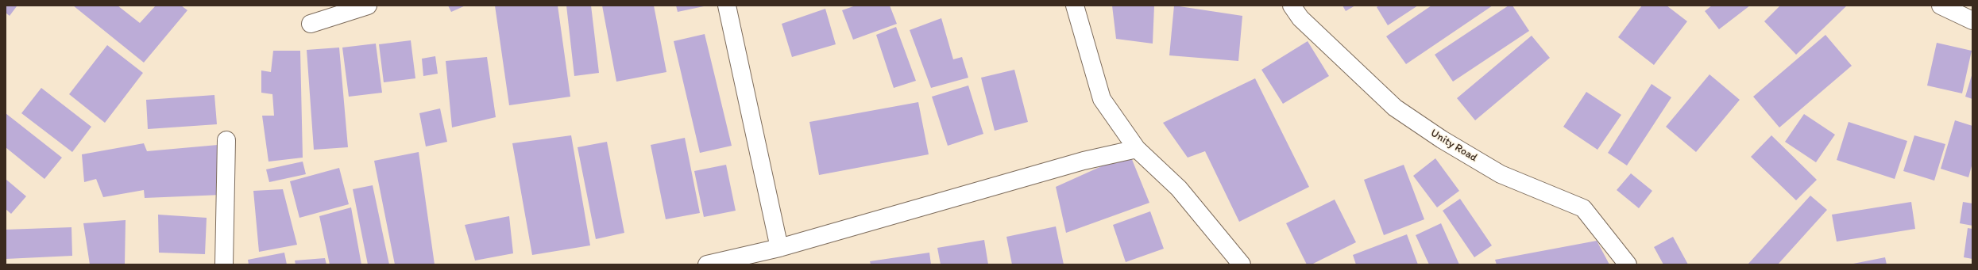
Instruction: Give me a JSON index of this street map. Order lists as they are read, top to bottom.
{
  "streets": {
    "street": ["Unity Road"]
  }
}
